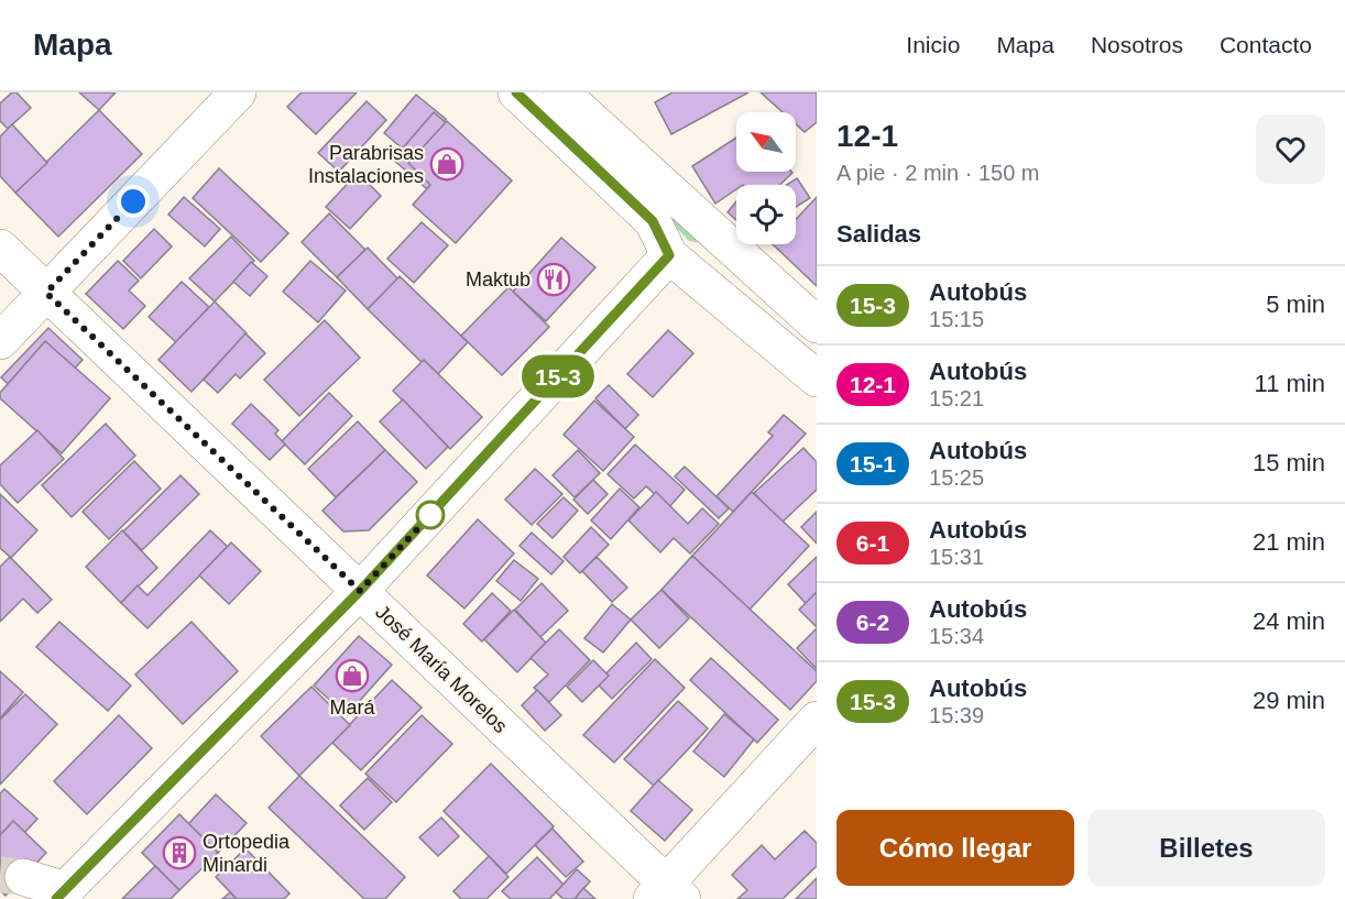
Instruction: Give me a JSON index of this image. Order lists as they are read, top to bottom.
{
  "streets": {
    "main road": ["José María Morelos"]
  },
  "places": {
    "shop": ["Parabrisas Instalaciones", "Mará"],
    "restaurant": ["Maktub"],
    "building": ["Ortopedia Minardi"]
  },
  "lines": ["bus line 15-3"],
  "north": "top left",
  "page": {
    "header": "Mapa",
    "nav": [
      "Inicio",
      "Mapa",
      "Nosotros",
      "Contacto"
    ],
    "on_map": "15-3",
    "heading": [
      ["12-1", "A pie · 2 min · 150 m"],
      "Salidas"
    ],
    "list": [
      {
        "mark": "15-3",
        "name": "Autobús",
        "note": "15:15",
        "value": "5 min"
      },
      {
        "mark": "12-1",
        "name": "Autobús",
        "note": "15:21",
        "value": "11 min"
      },
      {
        "mark": "15-1",
        "name": "Autobús",
        "note": "15:25",
        "value": "15 min"
      },
      {
        "mark": "6-1",
        "name": "Autobús",
        "note": "15:31",
        "value": "21 min"
      },
      {
        "mark": "6-2",
        "name": "Autobús",
        "note": "15:34",
        "value": "24 min"
      },
      {
        "mark": "15-3",
        "name": "Autobús",
        "note": "15:39",
        "value": "29 min"
      }
    ],
    "buttons": ["Cómo llegar", "Billetes"]
  }
}
